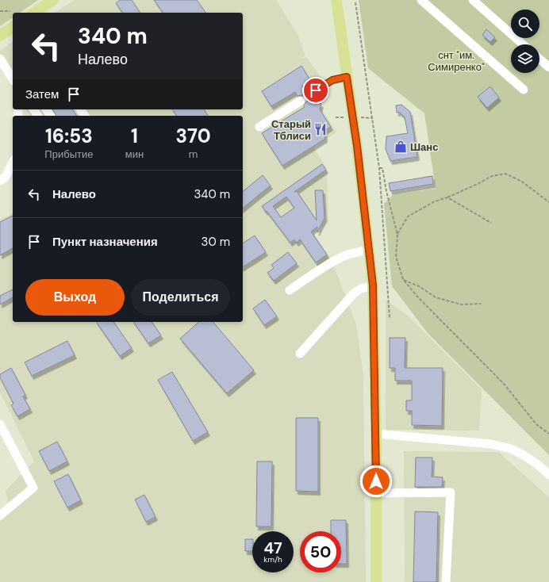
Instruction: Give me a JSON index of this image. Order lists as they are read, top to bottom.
{
  "parks": ["снт \"им. Симиренко\""],
  "places": {
    "restaurant": ["Старый Тблиси"],
    "shop": ["Шанс"]
  },
  "page": {
    "turn": ["340 m", "Налево"],
    "then": "Затем",
    "eta": [
      "16:53",
      "Прибытие",
      "1",
      "мин",
      "370",
      "m"
    ],
    "list": [
      {
        "name": "Налево",
        "value": "340 m"
      },
      {
        "name": "Пункт назначения",
        "value": "30 m"
      }
    ],
    "buttons": ["Выход", "Поделиться"],
    "speed": "47 km/h",
    "limit": "50"
  }
}
